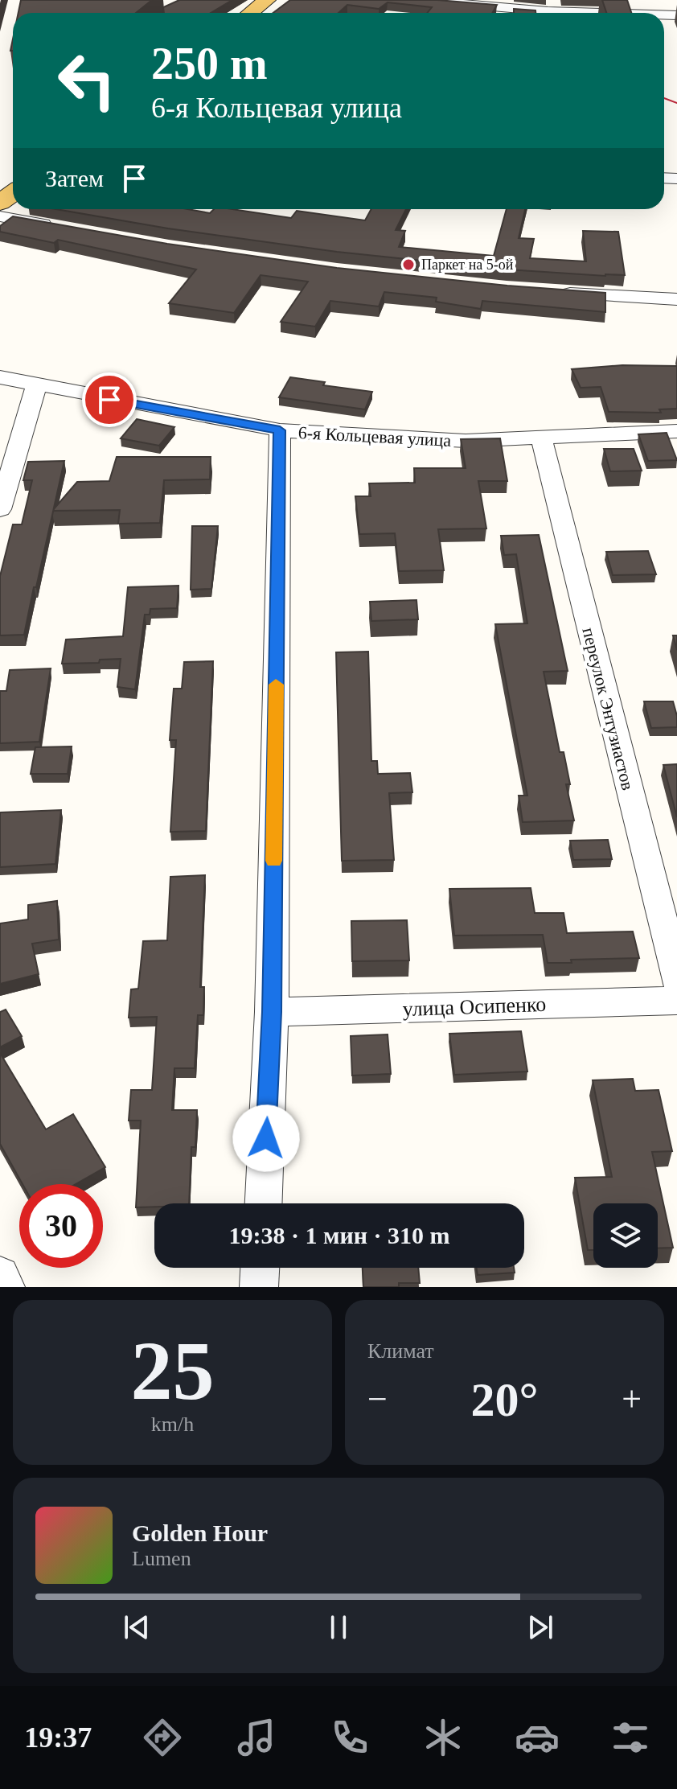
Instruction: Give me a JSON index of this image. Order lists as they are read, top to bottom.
{
  "streets": {
    "street": ["6-я Кольцевая улица", "переулок Энтузиастов", "улица Осипенко"]
  },
  "crossings": [
    ["6-я Кольцевая улица", "переулок Энтузиастов"]
  ],
  "places": ["Паркет на 5-ой"],
  "page": {
    "turn": ["250 m", "6-я Кольцевая улица"],
    "then": "Затем",
    "limit": "30",
    "trip": "19:38 · 1 мин · 310 m",
    "tile": [
      ["25", "km/h"],
      "Климат"
    ],
    "heat": ["−", "20°", "+"],
    "song": ["Golden Hour", "Lumen"],
    "tabs": "19:37"
  }
}
